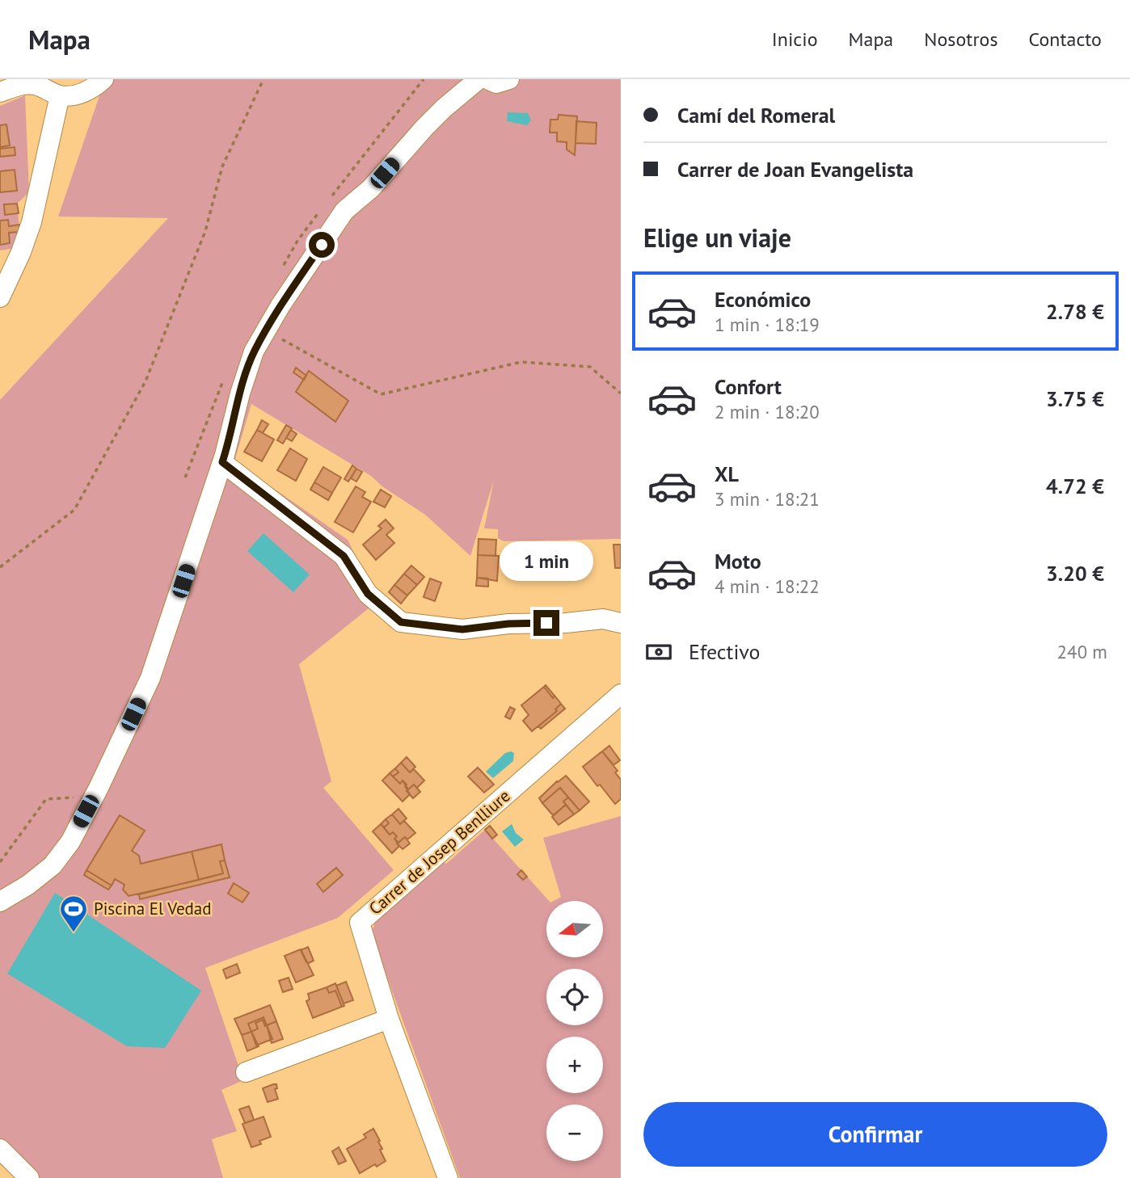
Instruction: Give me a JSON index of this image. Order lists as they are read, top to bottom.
{
  "streets": {
    "street": ["Carrer de Josep Benlliure"]
  },
  "places": {
    "sports": ["Piscina El Vedad"]
  },
  "north": "left",
  "page": {
    "header": "Mapa",
    "nav": [
      "Inicio",
      "Mapa",
      "Nosotros",
      "Contacto"
    ],
    "banner": ["Camí del Romeral", "Carrer de Joan Evangelista"],
    "heading": "Elige un viaje",
    "list": [
      {
        "name": "Económico",
        "note": "1 min · 18:19",
        "value": "2.78 €"
      },
      {
        "name": "Confort",
        "note": "2 min · 18:20",
        "value": "3.75 €"
      },
      {
        "name": "XL",
        "note": "3 min · 18:21",
        "value": "4.72 €"
      },
      {
        "name": "Moto",
        "note": "4 min · 18:22",
        "value": "3.20 €"
      }
    ],
    "bubble": "1 min",
    "pay": ["Efectivo", "240 m"],
    "map_buttons": ["+", "−"],
    "buttons": "Confirmar"
  }
}
